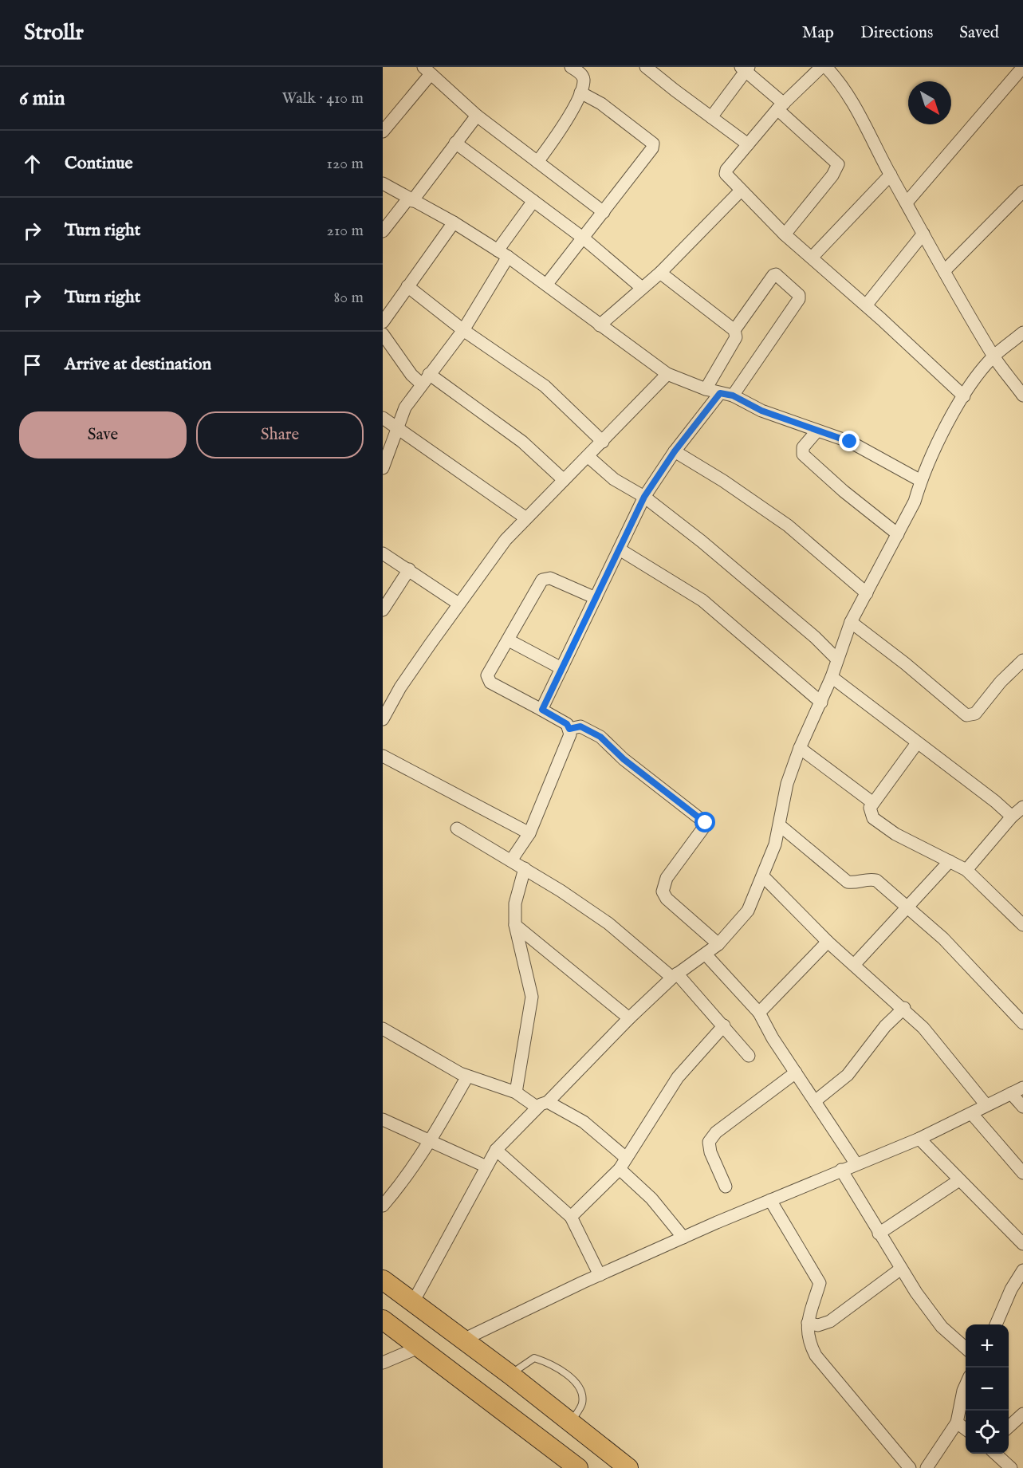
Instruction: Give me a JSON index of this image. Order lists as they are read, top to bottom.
{
  "north": "bottom right",
  "page": {
    "header": "Strollr",
    "nav": ["Map", "Directions", "Saved"],
    "heading": ["6 min", "Walk · 410 m"],
    "list": [
      ["Continue", "120 m"],
      ["Turn right", "210 m"],
      ["Turn right", "80 m"],
      "Arrive at destination"
    ],
    "buttons": ["Save", "Share"],
    "map_buttons": ["+", "−"]
  }
}
